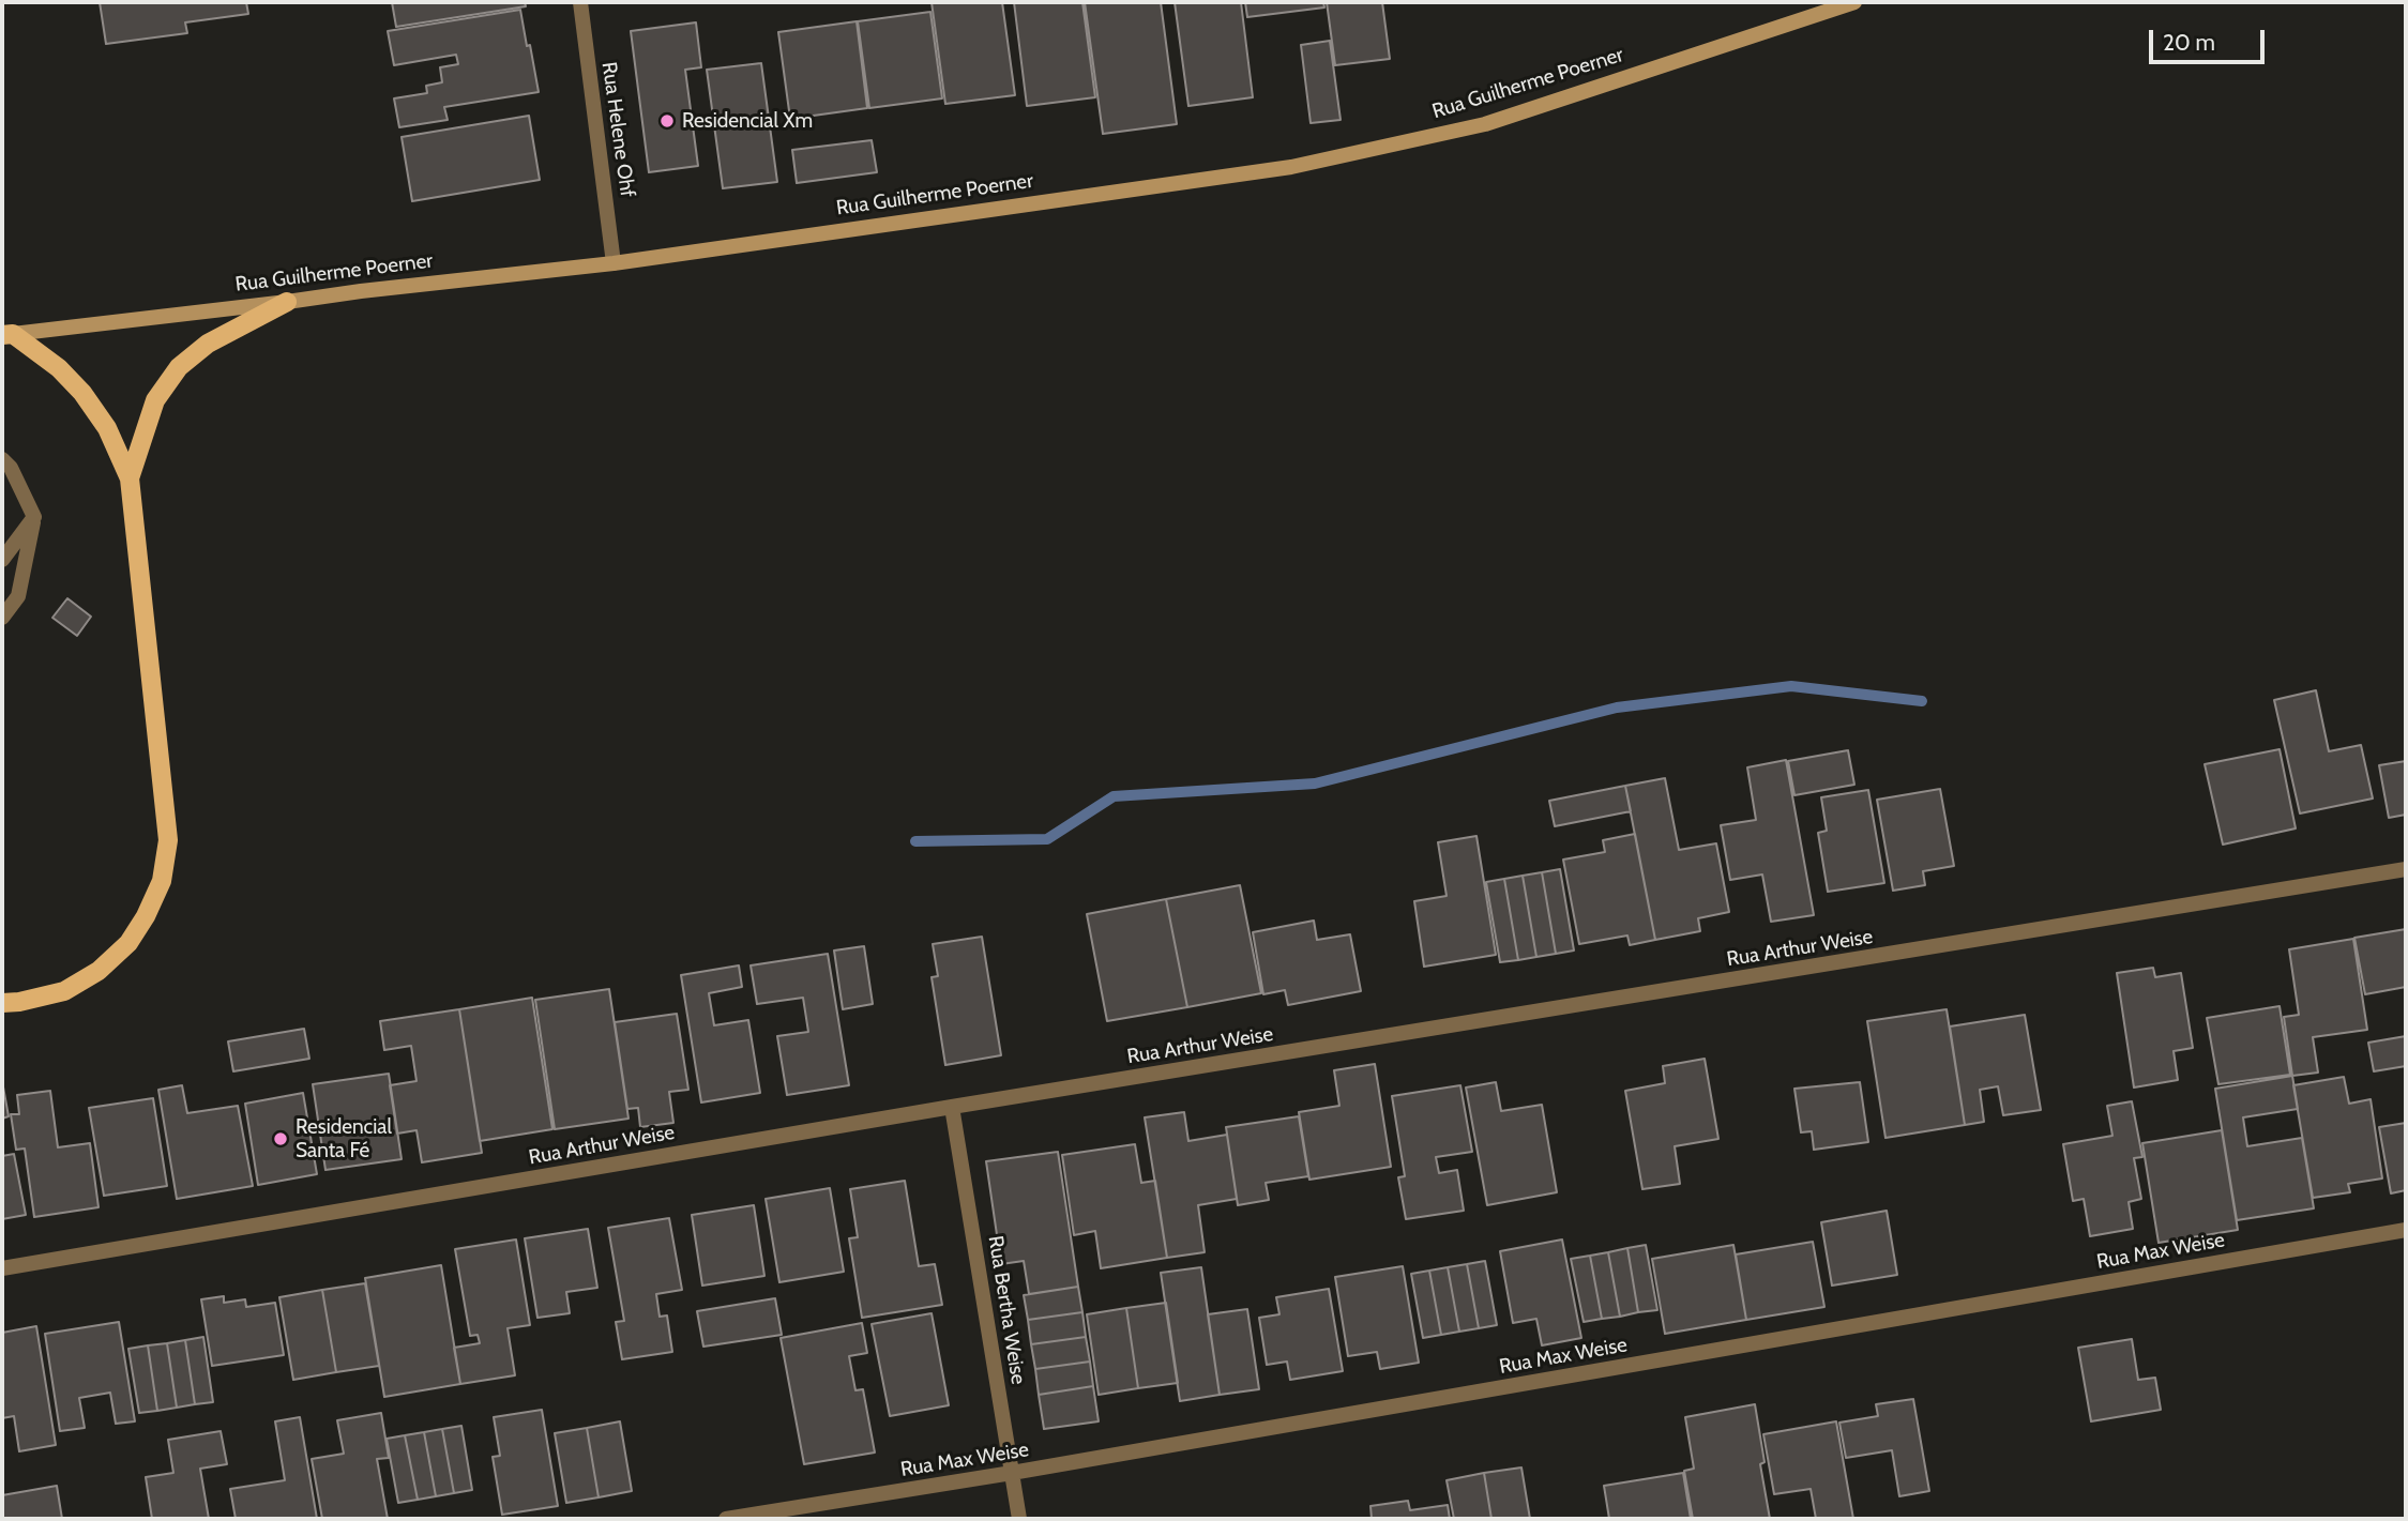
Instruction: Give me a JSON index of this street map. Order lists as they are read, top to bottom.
{
  "streets": {
    "street": [
      "Rua Guilherme Poerner",
      "Rua Helene Ohf",
      "Rua Arthur Weise",
      "Rua Max Weise",
      "Rua Bertha Weise"
    ]
  },
  "crossings": [
    ["Rua Guilherme Poerner", "Rua Helene Ohf"],
    ["Rua Arthur Weise", "Rua Bertha Weise"],
    ["Rua Max Weise", "Rua Bertha Weise"]
  ],
  "places": ["Residencial Xm", "Residencial Santa Fé"],
  "scale_bar": "20 m"
}
